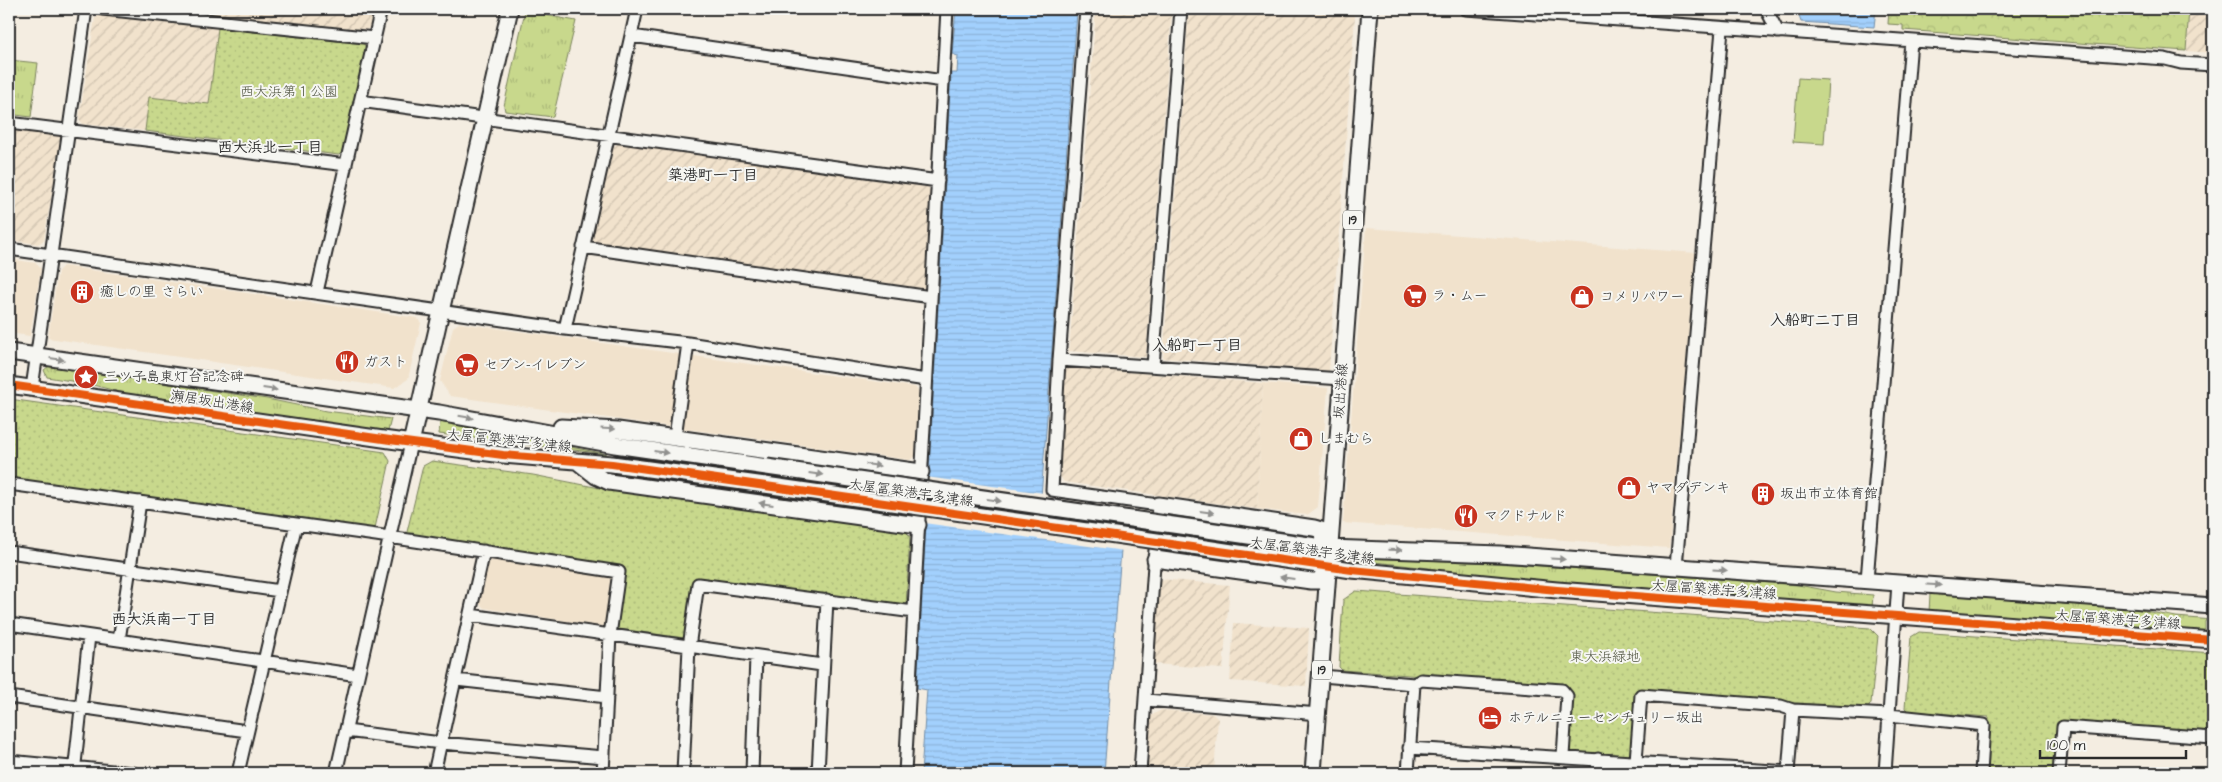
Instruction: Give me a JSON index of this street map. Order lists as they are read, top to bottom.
{
  "streets": {
    "main road": [
      "19",
      "坂出港線",
      "瀬居坂出港線",
      "大屋冨築港宇多津線"
    ]
  },
  "crossings": [
    ["坂出港線", "大屋冨築港宇多津線"],
    ["瀬居坂出港線", "大屋冨築港宇多津線"]
  ],
  "districts": [
    "西大浜北一丁目",
    "築港町一丁目",
    "入船町二丁目",
    "入船町一丁目",
    "西大浜南一丁目"
  ],
  "parks": ["西大浜第１公園", "東大浜緑地"],
  "places": {
    "building": ["癒しの里 さらい", "坂出市立体育館"],
    "supermarket": ["ラ・ムー", "セブン-イレブン"],
    "shop": ["コメリパワー", "しまむら", "ヤマダデンキ"],
    "restaurant": ["ガスト", "マクドナルド"],
    "place": ["三ツ子島東灯台記念碑"],
    "hotel": ["ホテルニューセンチュリー坂出"]
  },
  "scale_bar": "100 m"
}
